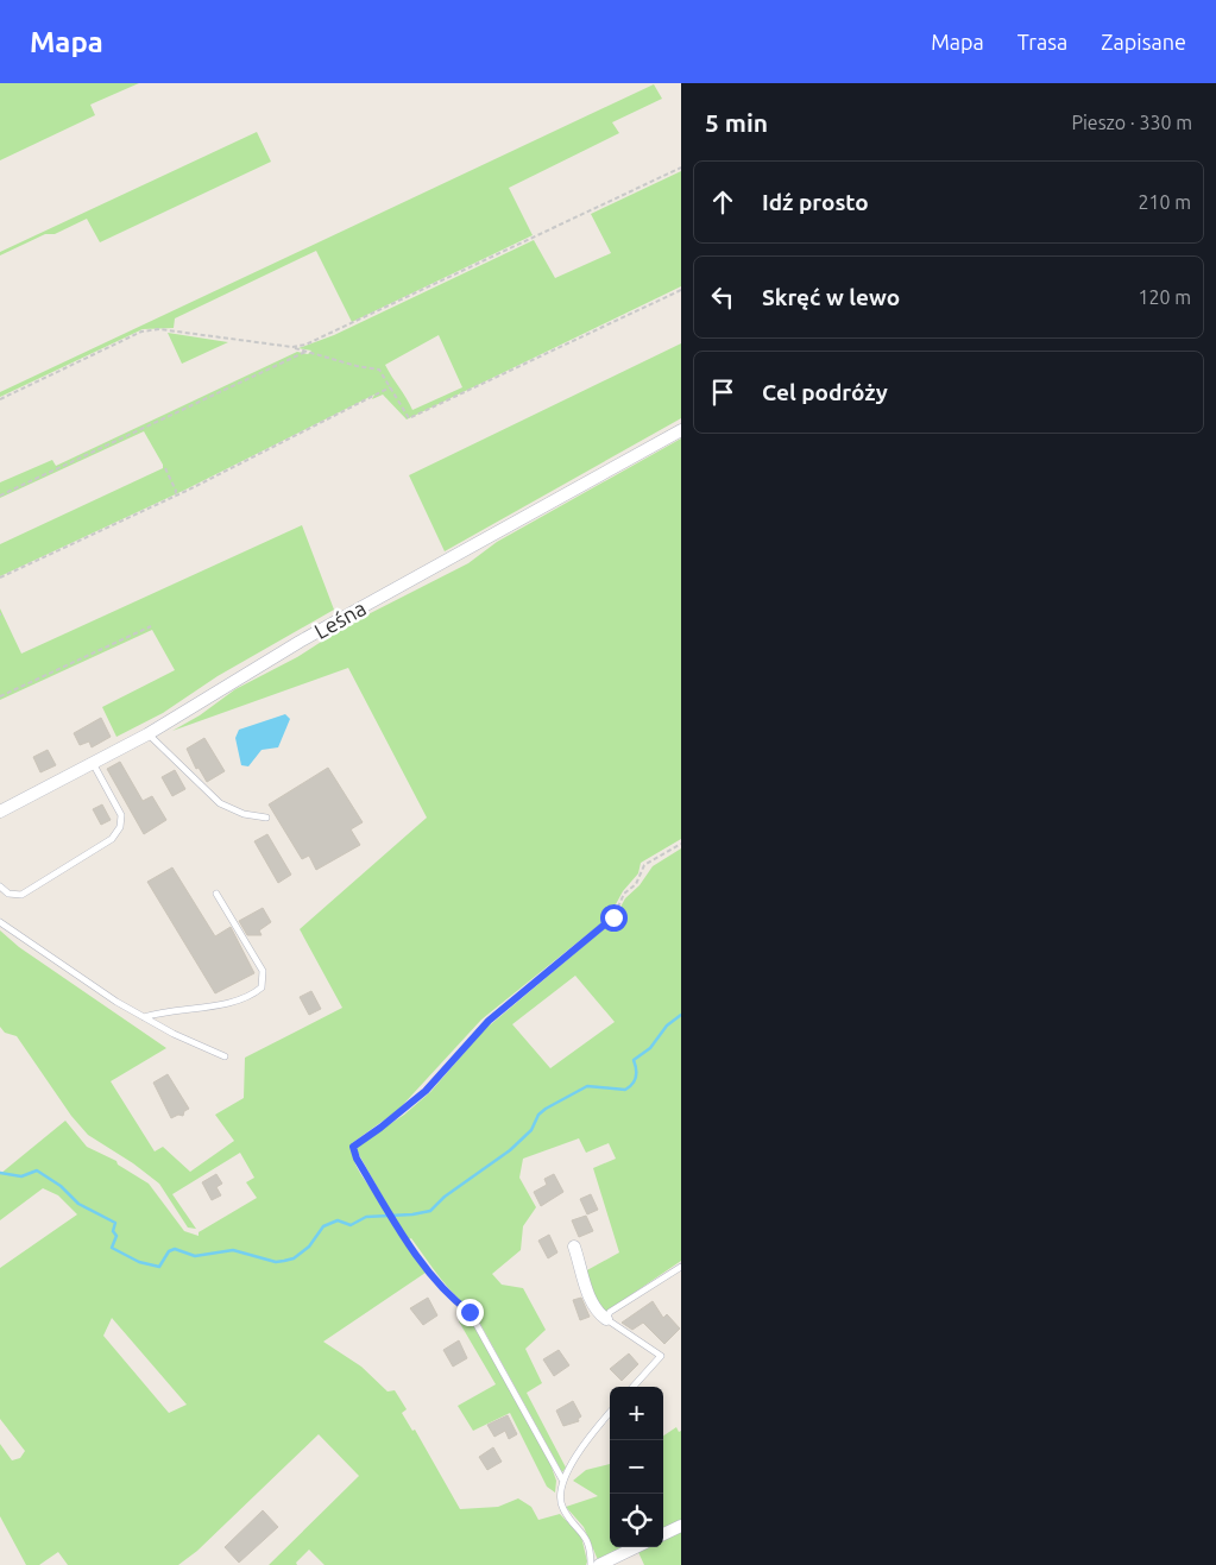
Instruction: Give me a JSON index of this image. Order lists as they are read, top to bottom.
{
  "streets": {
    "street": ["Leśna"]
  },
  "page": {
    "header": "Mapa",
    "nav": ["Mapa", "Trasa", "Zapisane"],
    "heading": ["5 min", "Pieszo · 330 m"],
    "list": [
      ["Idź prosto", "210 m"],
      ["Skręć w lewo", "120 m"],
      "Cel podróży"
    ],
    "map_buttons": ["+", "−"]
  }
}
